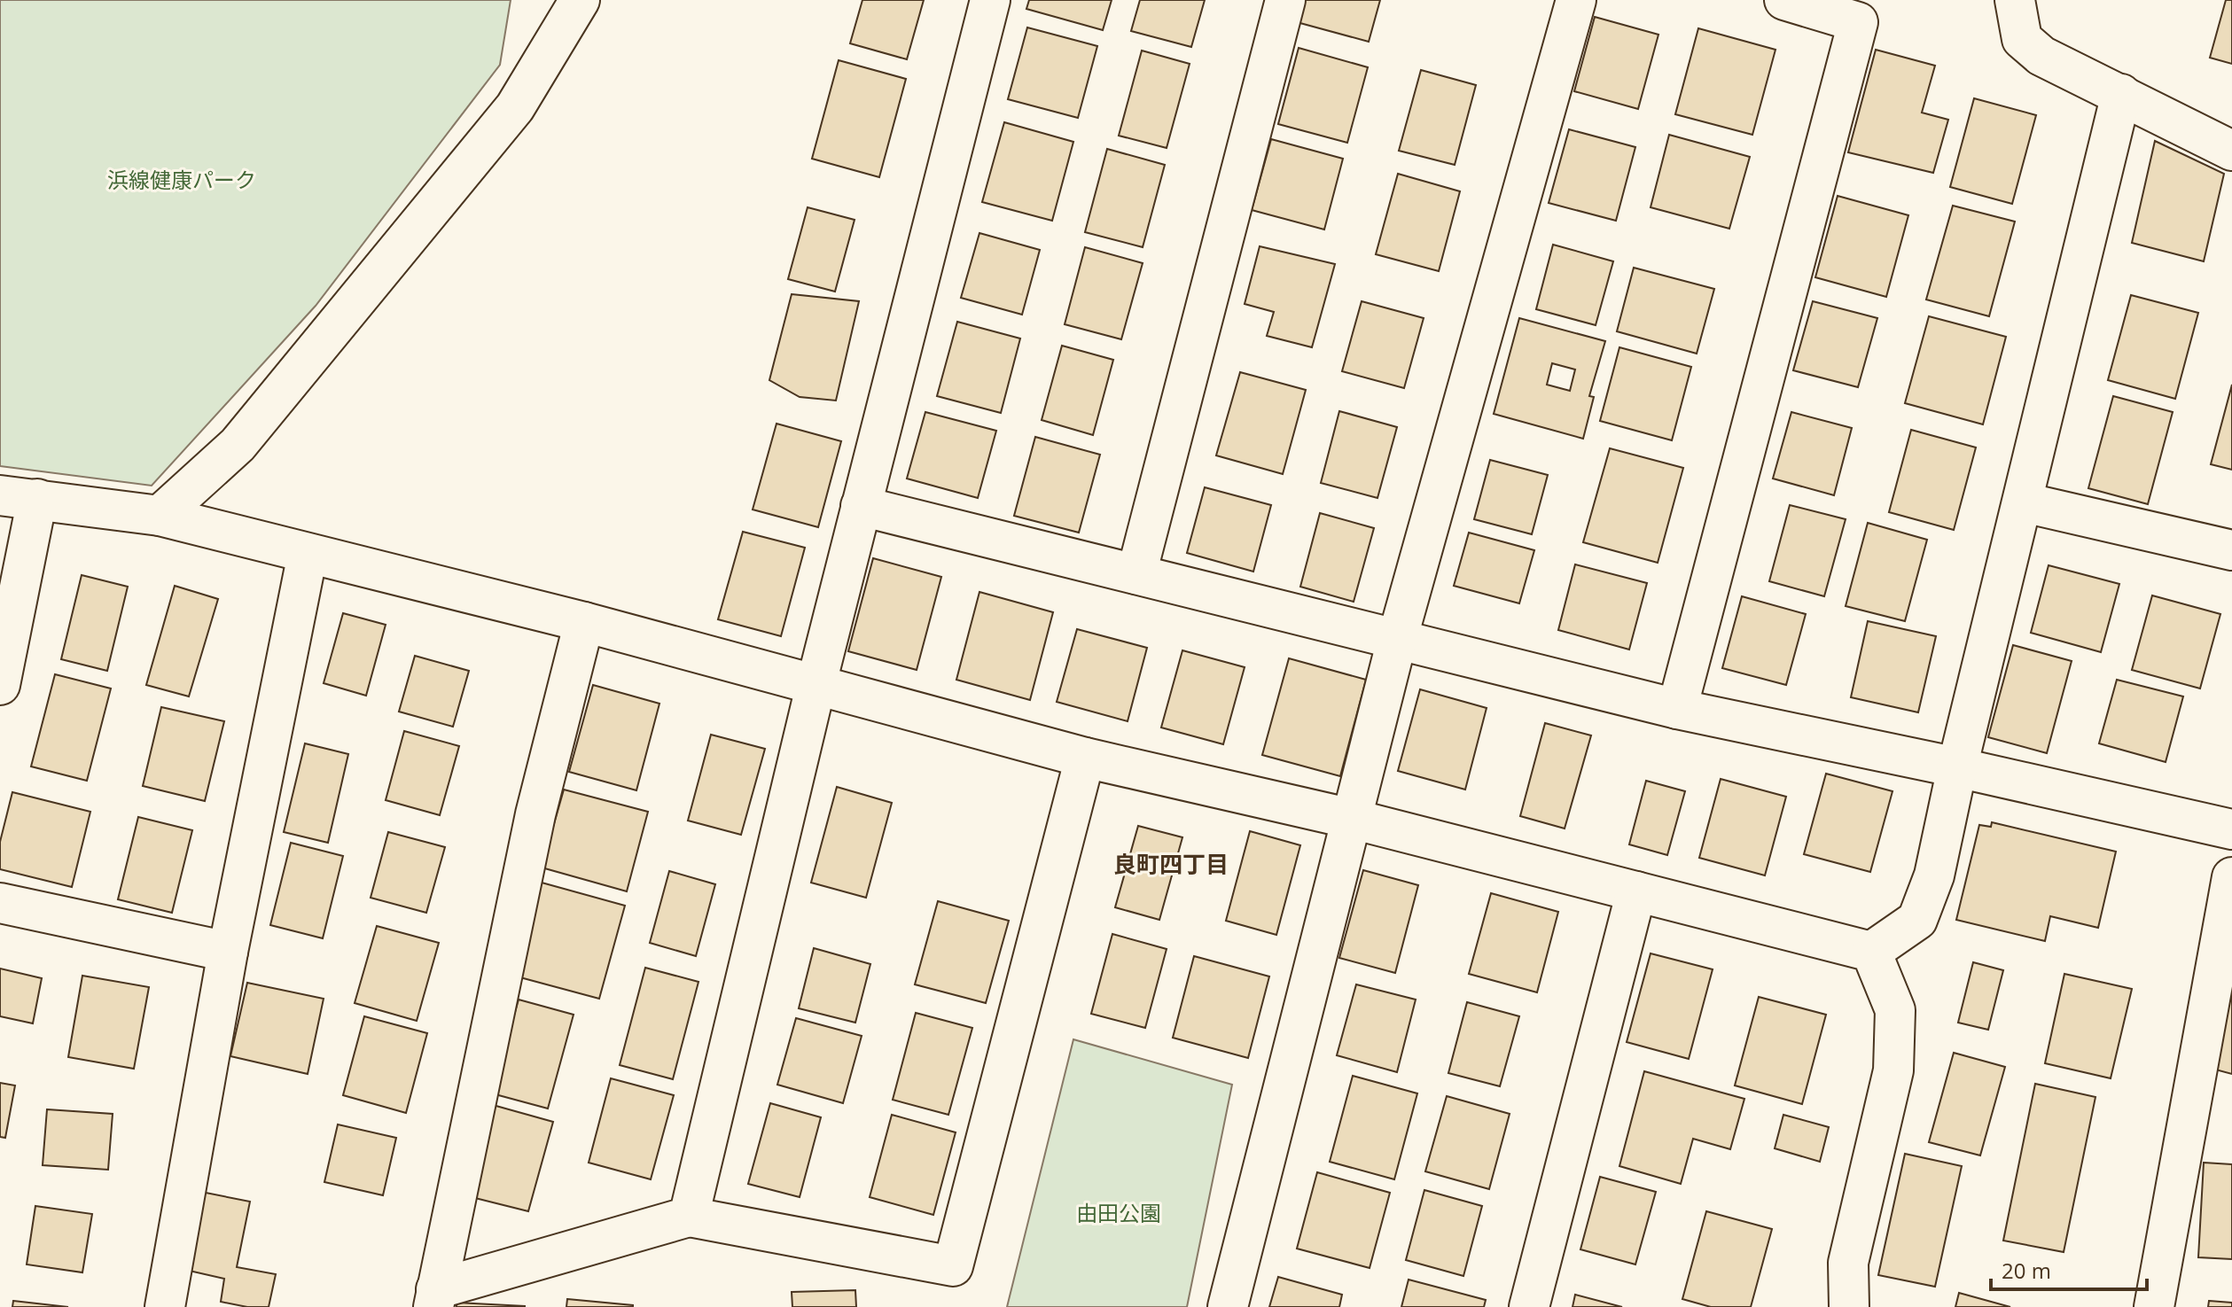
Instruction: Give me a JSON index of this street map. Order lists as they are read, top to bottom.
{
  "districts": ["良町四丁目"],
  "parks": ["浜線健康パーク", "由田公園"],
  "scale_bar": "20 m"
}
